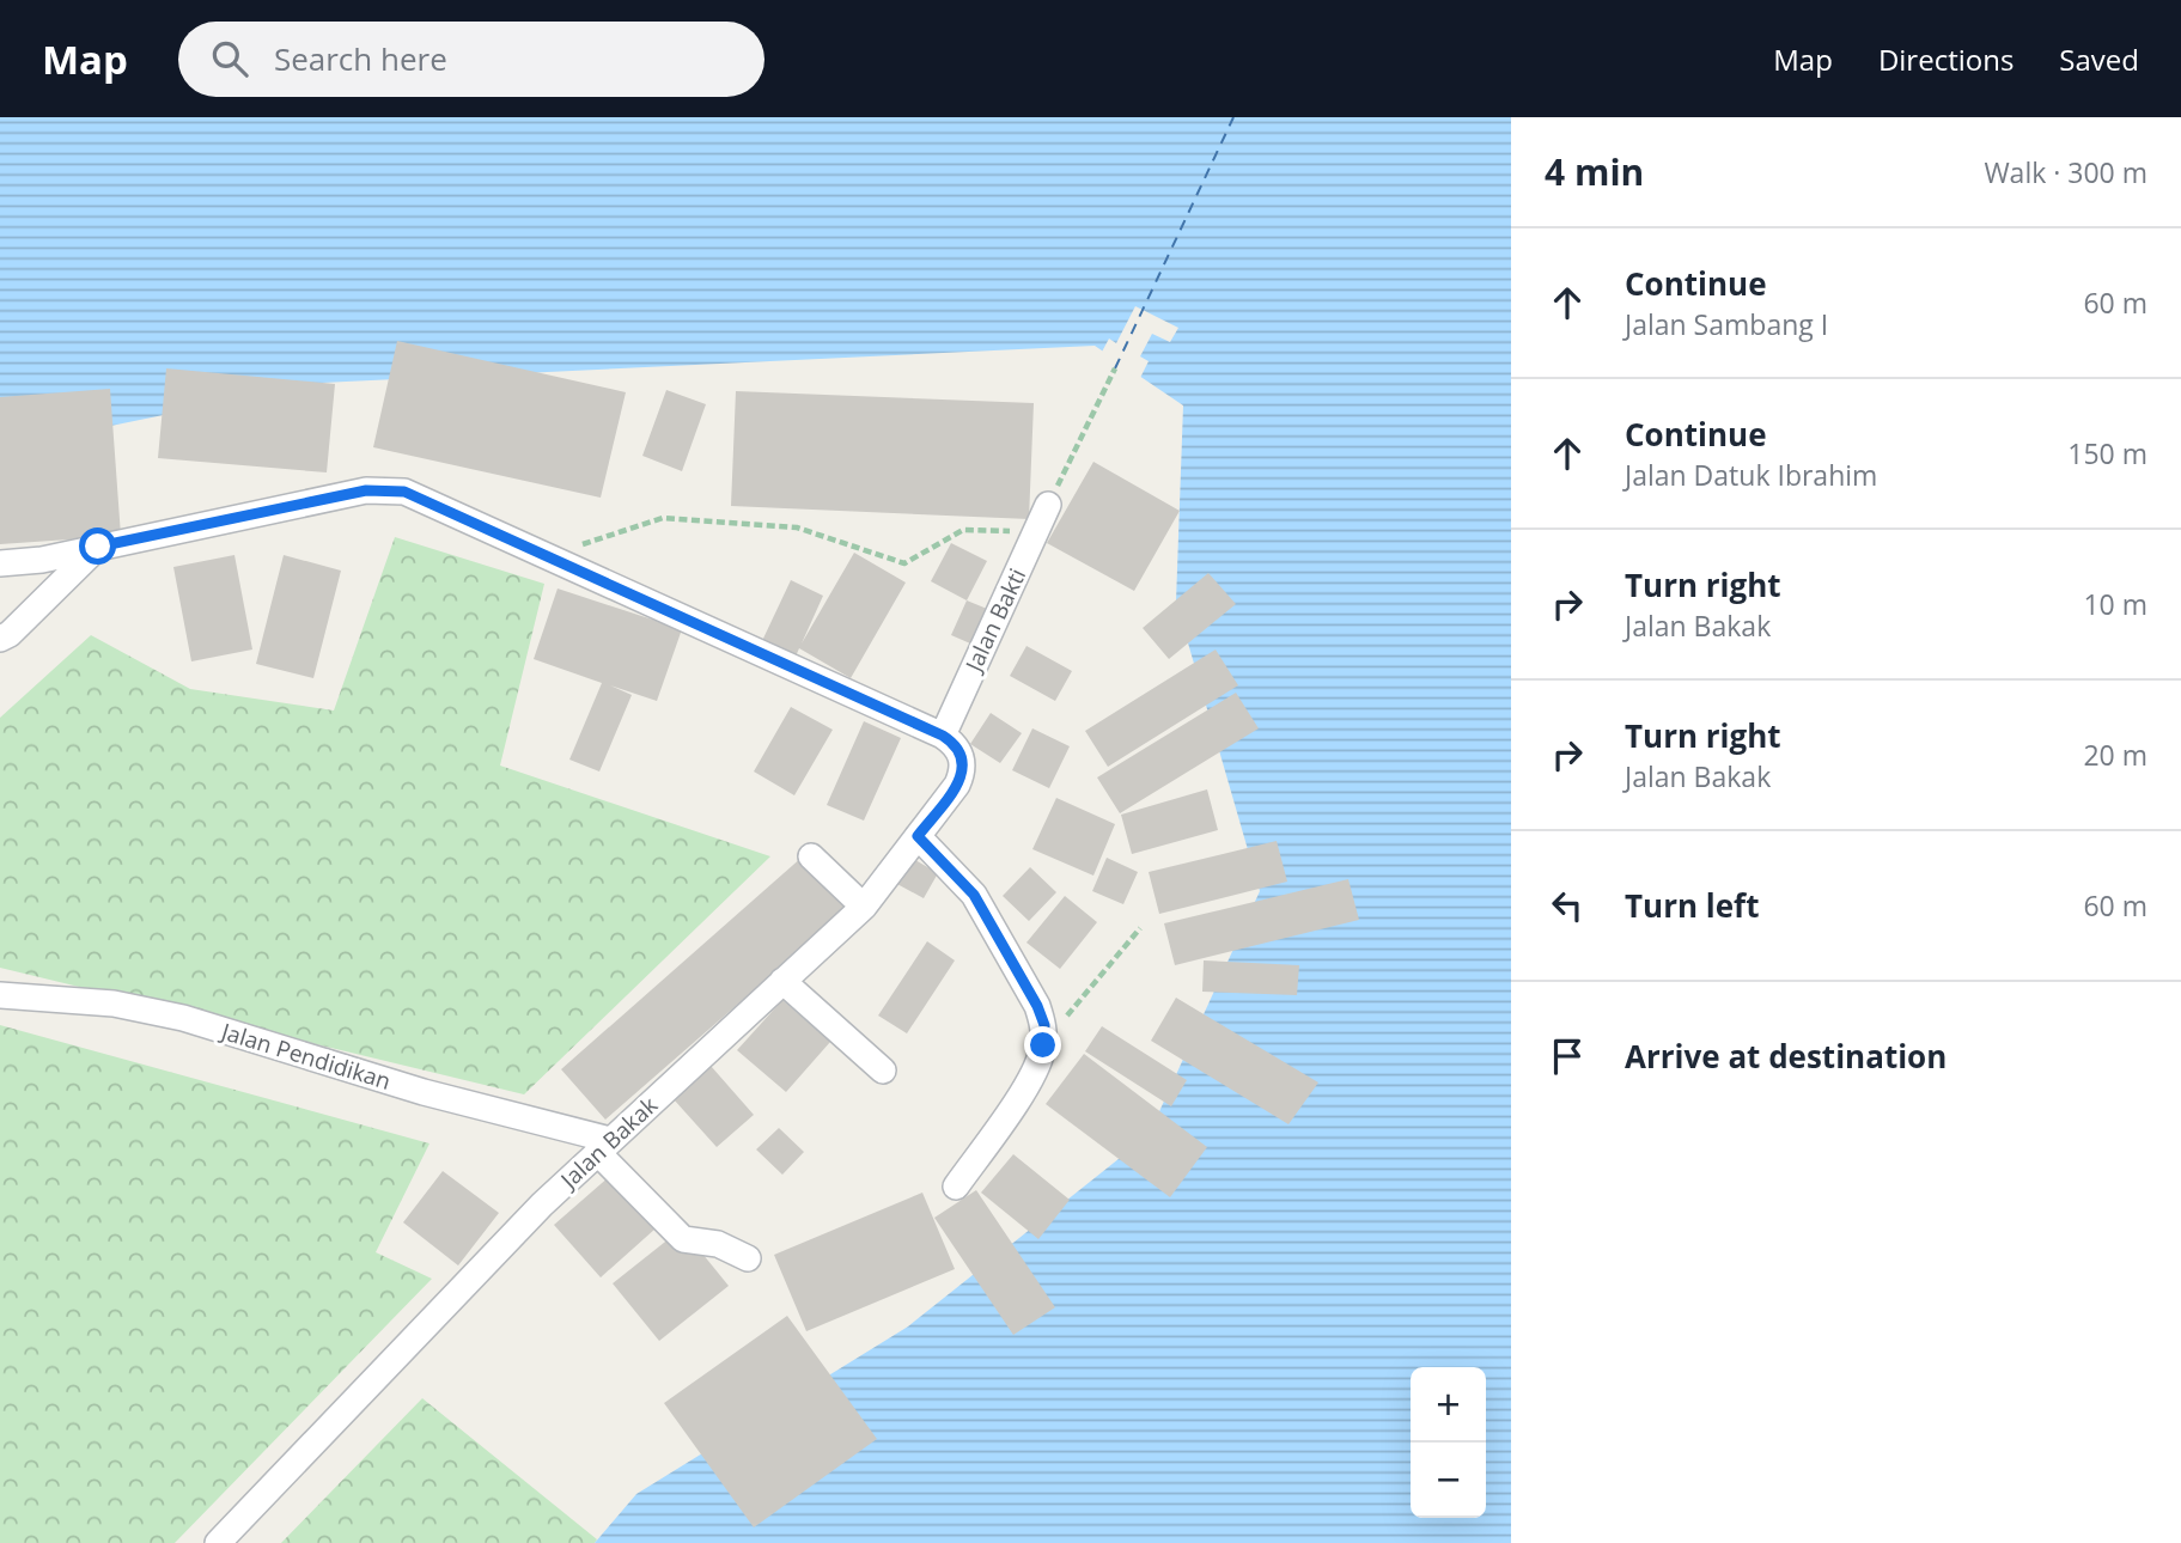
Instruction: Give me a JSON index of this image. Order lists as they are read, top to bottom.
{
  "streets": {
    "street": ["Jalan Bakti", "Jalan Pendidikan", "Jalan Bakak"]
  },
  "crossings": [
    ["Jalan Bakti", "Jalan Bakak"],
    ["Jalan Pendidikan", "Jalan Bakak"]
  ],
  "page": {
    "header": "Map",
    "search": "Search here",
    "nav": ["Map", "Directions", "Saved"],
    "heading": ["4 min", "Walk · 300 m"],
    "list": [
      ["Continue", "Jalan Sambang I", "60 m"],
      ["Continue", "Jalan Datuk Ibrahim", "150 m"],
      ["Turn right", "Jalan Bakak", "10 m"],
      ["Turn right", "Jalan Bakak", "20 m"],
      ["Turn left", "60 m"],
      "Arrive at destination"
    ],
    "map_buttons": ["+", "−"]
  }
}
